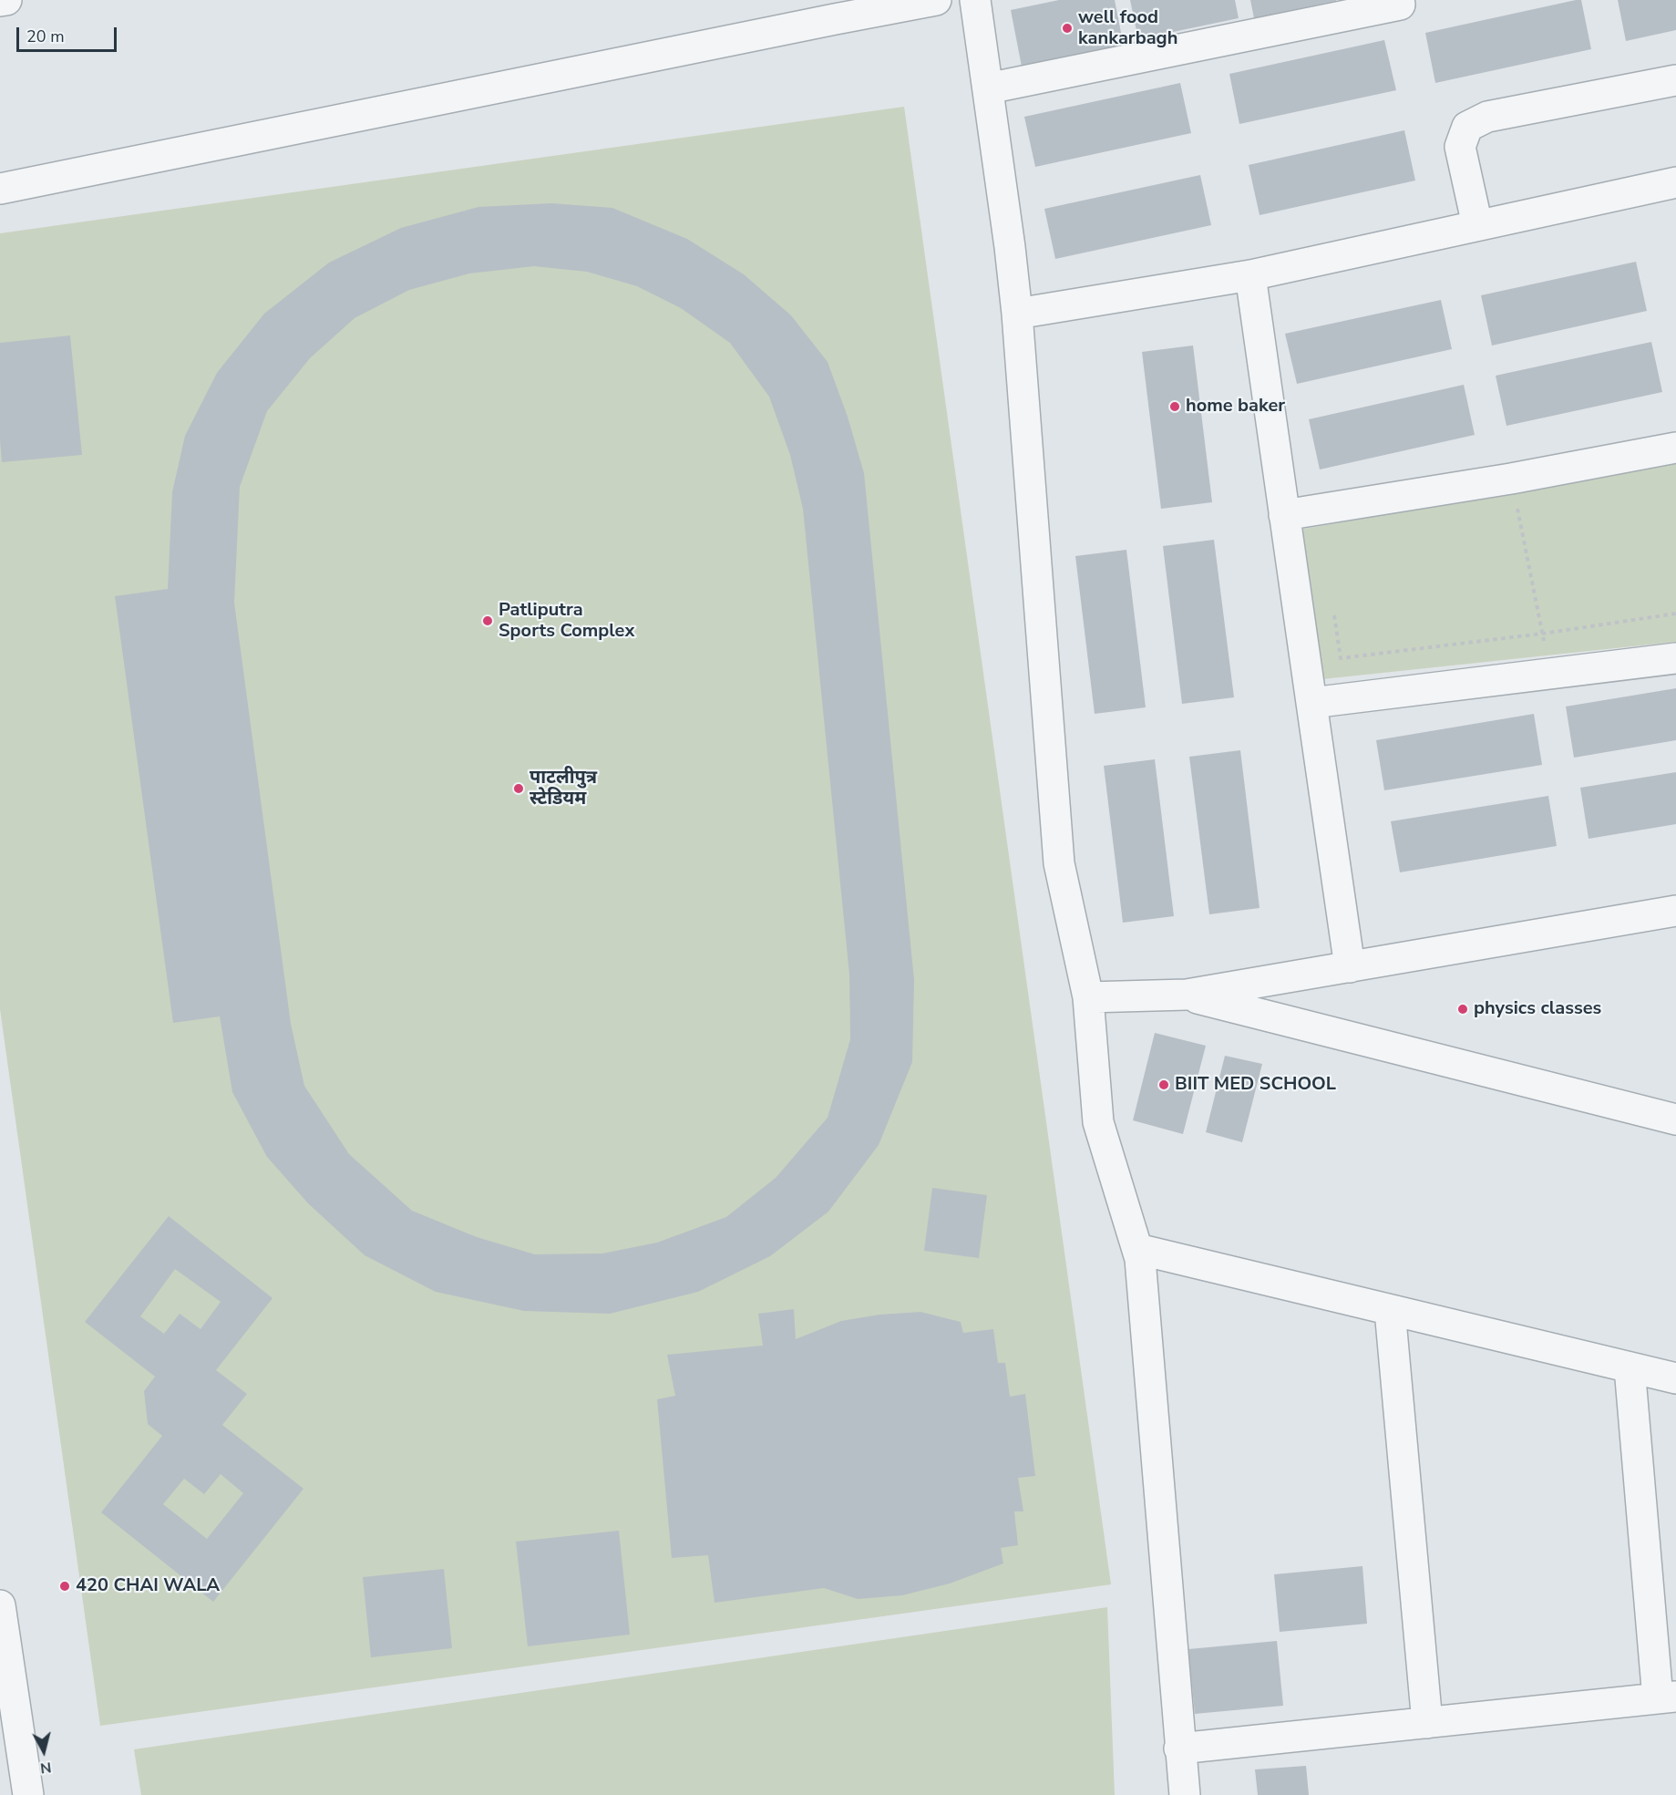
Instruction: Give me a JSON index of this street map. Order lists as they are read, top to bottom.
{
  "places": [
    "well food kankarbagh",
    "home baker",
    "Patliputra Sports Complex",
    "पाटलीपुत्र स्टेडियम",
    "physics classes",
    "BIIT MED SCHOOL",
    "420 CHAI WALA"
  ],
  "scale_bar": "20 m",
  "north": "bottom"
}
